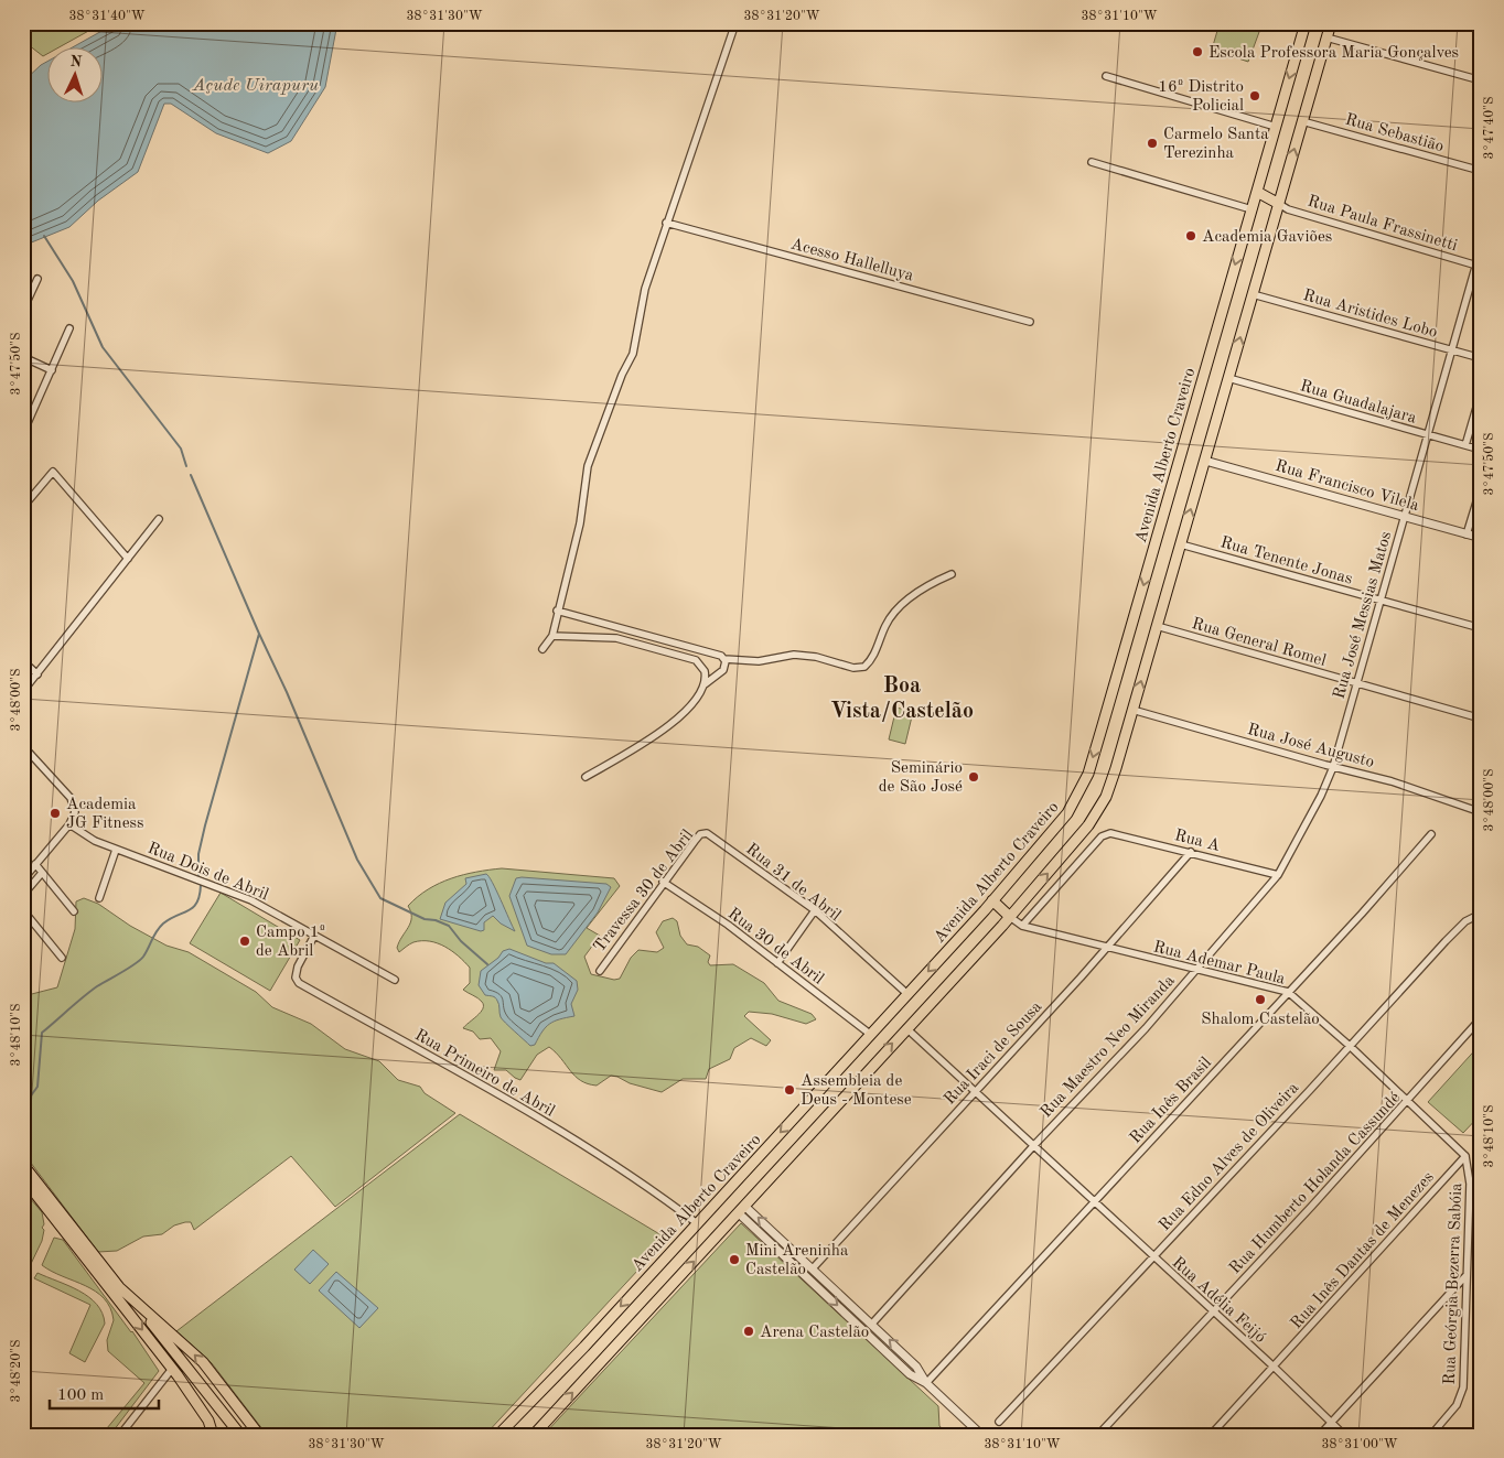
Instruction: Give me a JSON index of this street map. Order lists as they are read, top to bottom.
{
  "streets": {
    "main road": ["Avenida Alberto Craveiro"],
    "street": [
      "Rua Sebastião",
      "Rua Paula Frassinetti",
      "Acesso Hallelluya",
      "Rua Aristides Lobo",
      "Rua Guadalajara",
      "Rua Francisco Vilela",
      "Rua Tenente Jonas",
      "Rua José Messias Matos",
      "Rua General Romel",
      "Rua José Augusto",
      "Rua A",
      "Rua Dois de Abril",
      "Rua 31 de Abril",
      "Travessa 30 de Abril",
      "Rua 30 de Abril",
      "Rua Ademar Paula",
      "Rua Maestro Neo Miranda",
      "Rua Iraci de Sousa",
      "Rua Primeiro de Abril",
      "Rua Inês Brasil",
      "Rua Edno Alves de Oliveira",
      "Rua Humberto Holanda Cassundé",
      "Rua Inês Dantas de Menezes",
      "Rua Geórgia Bezerra Sabóia",
      "Rua Adélia Feijó"
    ]
  },
  "crossings": [
    ["Rua Paula Frassinetti", "Rua José Messias Matos"],
    ["Rua Aristides Lobo", "Rua José Messias Matos"],
    ["Rua Guadalajara", "Rua José Messias Matos"],
    ["Avenida Alberto Craveiro", "Rua 31 de Abril"],
    ["Avenida Alberto Craveiro", "Rua 30 de Abril"],
    ["Avenida Alberto Craveiro", "Rua Primeiro de Abril"],
    ["Rua Francisco Vilela", "Rua José Messias Matos"],
    ["Rua Tenente Jonas", "Rua José Messias Matos"],
    ["Rua José Messias Matos", "Rua General Romel"],
    ["Rua José Messias Matos", "Rua José Augusto"],
    ["Rua José Messias Matos", "Rua Maestro Neo Miranda"],
    ["Rua José Augusto", "Rua Maestro Neo Miranda"],
    ["Rua A", "Rua Ademar Paula"],
    ["Rua A", "Rua Maestro Neo Miranda"],
    ["Rua A", "Rua Iraci de Sousa"],
    ["Rua Dois de Abril", "Rua Primeiro de Abril"],
    ["Rua 31 de Abril", "Travessa 30 de Abril"],
    ["Travessa 30 de Abril", "Rua 30 de Abril"],
    ["Rua Ademar Paula", "Rua Maestro Neo Miranda"],
    ["Rua Ademar Paula", "Rua Iraci de Sousa"],
    ["Rua Ademar Paula", "Rua Inês Brasil"],
    ["Rua Ademar Paula", "Rua Edno Alves de Oliveira"],
    ["Rua Ademar Paula", "Rua Humberto Holanda Cassundé"],
    ["Rua Ademar Paula", "Rua Inês Dantas de Menezes"],
    ["Rua Ademar Paula", "Rua Geórgia Bezerra Sabóia"],
    ["Rua Maestro Neo Miranda", "Rua Adélia Feijó"],
    ["Rua Iraci de Sousa", "Rua Adélia Feijó"],
    ["Rua Inês Brasil", "Rua Adélia Feijó"],
    ["Rua Edno Alves de Oliveira", "Rua Adélia Feijó"],
    ["Rua Humberto Holanda Cassundé", "Rua Adélia Feijó"],
    ["Rua Inês Dantas de Menezes", "Rua Geórgia Bezerra Sabóia"],
    ["Rua Inês Dantas de Menezes", "Rua Adélia Feijó"]
  ],
  "districts": ["Boa Vista/Castelão"],
  "water": ["Açude Uirapuru"],
  "places": [
    "Escola Professora Maria Gonçalves",
    "16º Distrito Policial",
    "Carmelo Santa Terezinha",
    "Academia Gaviões",
    "Seminário de São José",
    "Academia JG Fitness",
    "Campo 1º de Abril",
    "Shalom Castelão",
    "Assembleia de Deus - Montese",
    "Mini Areninha Castelão",
    "Arena Castelão"
  ],
  "scale_bar": "100 m",
  "north": "top",
  "coordinates": [
    "38°31'40\"W",
    "38°31'30\"W",
    "38°31'20\"W",
    "38°31'10\"W",
    "3°47'40\"S",
    "3°47'50\"S",
    "3°48'00\"S",
    "3°48'10\"S",
    "3°48'20\"S",
    "38°31'00\"W"
  ]
}
